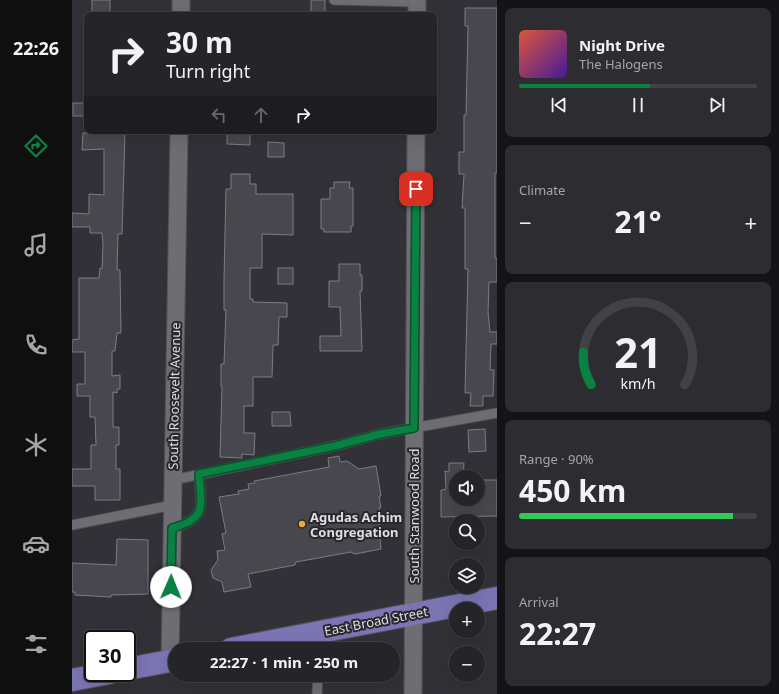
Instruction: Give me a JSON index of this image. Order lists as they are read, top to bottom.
{
  "streets": {
    "main road": ["East Broad Street"],
    "street": ["South Roosevelt Avenue", "South Stanwood Road"]
  },
  "crossings": [
    ["South Stanwood Road", "East Broad Street"]
  ],
  "places": ["Agudas Achim Congregation"],
  "page": {
    "tabs": "22:26",
    "turn": ["30 m", "Turn right"],
    "song": ["Night Drive", "The Halogens"],
    "tile": [
      "Climate",
      ["Range · 90%", "450 km"],
      ["Arrival", "22:27"]
    ],
    "heat": ["−", "21°", "+"],
    "map_buttons": ["+", "−"],
    "limit": "30",
    "trip": "22:27 · 1 min · 250 m",
    "gauge": ["21", "km/h"]
  }
}
